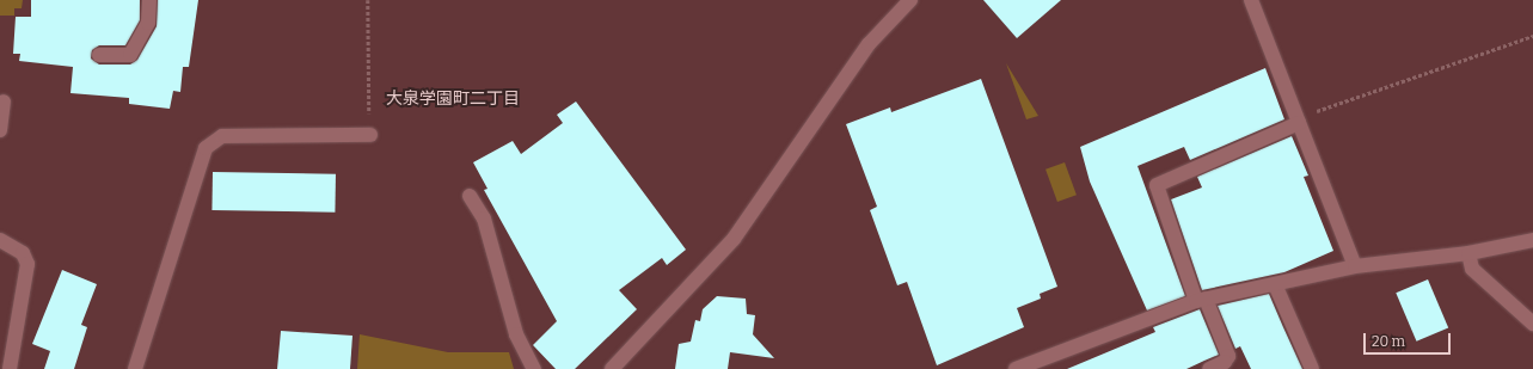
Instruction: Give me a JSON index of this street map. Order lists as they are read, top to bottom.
{
  "districts": ["大泉学園町二丁目"],
  "scale_bar": "20 m"
}
